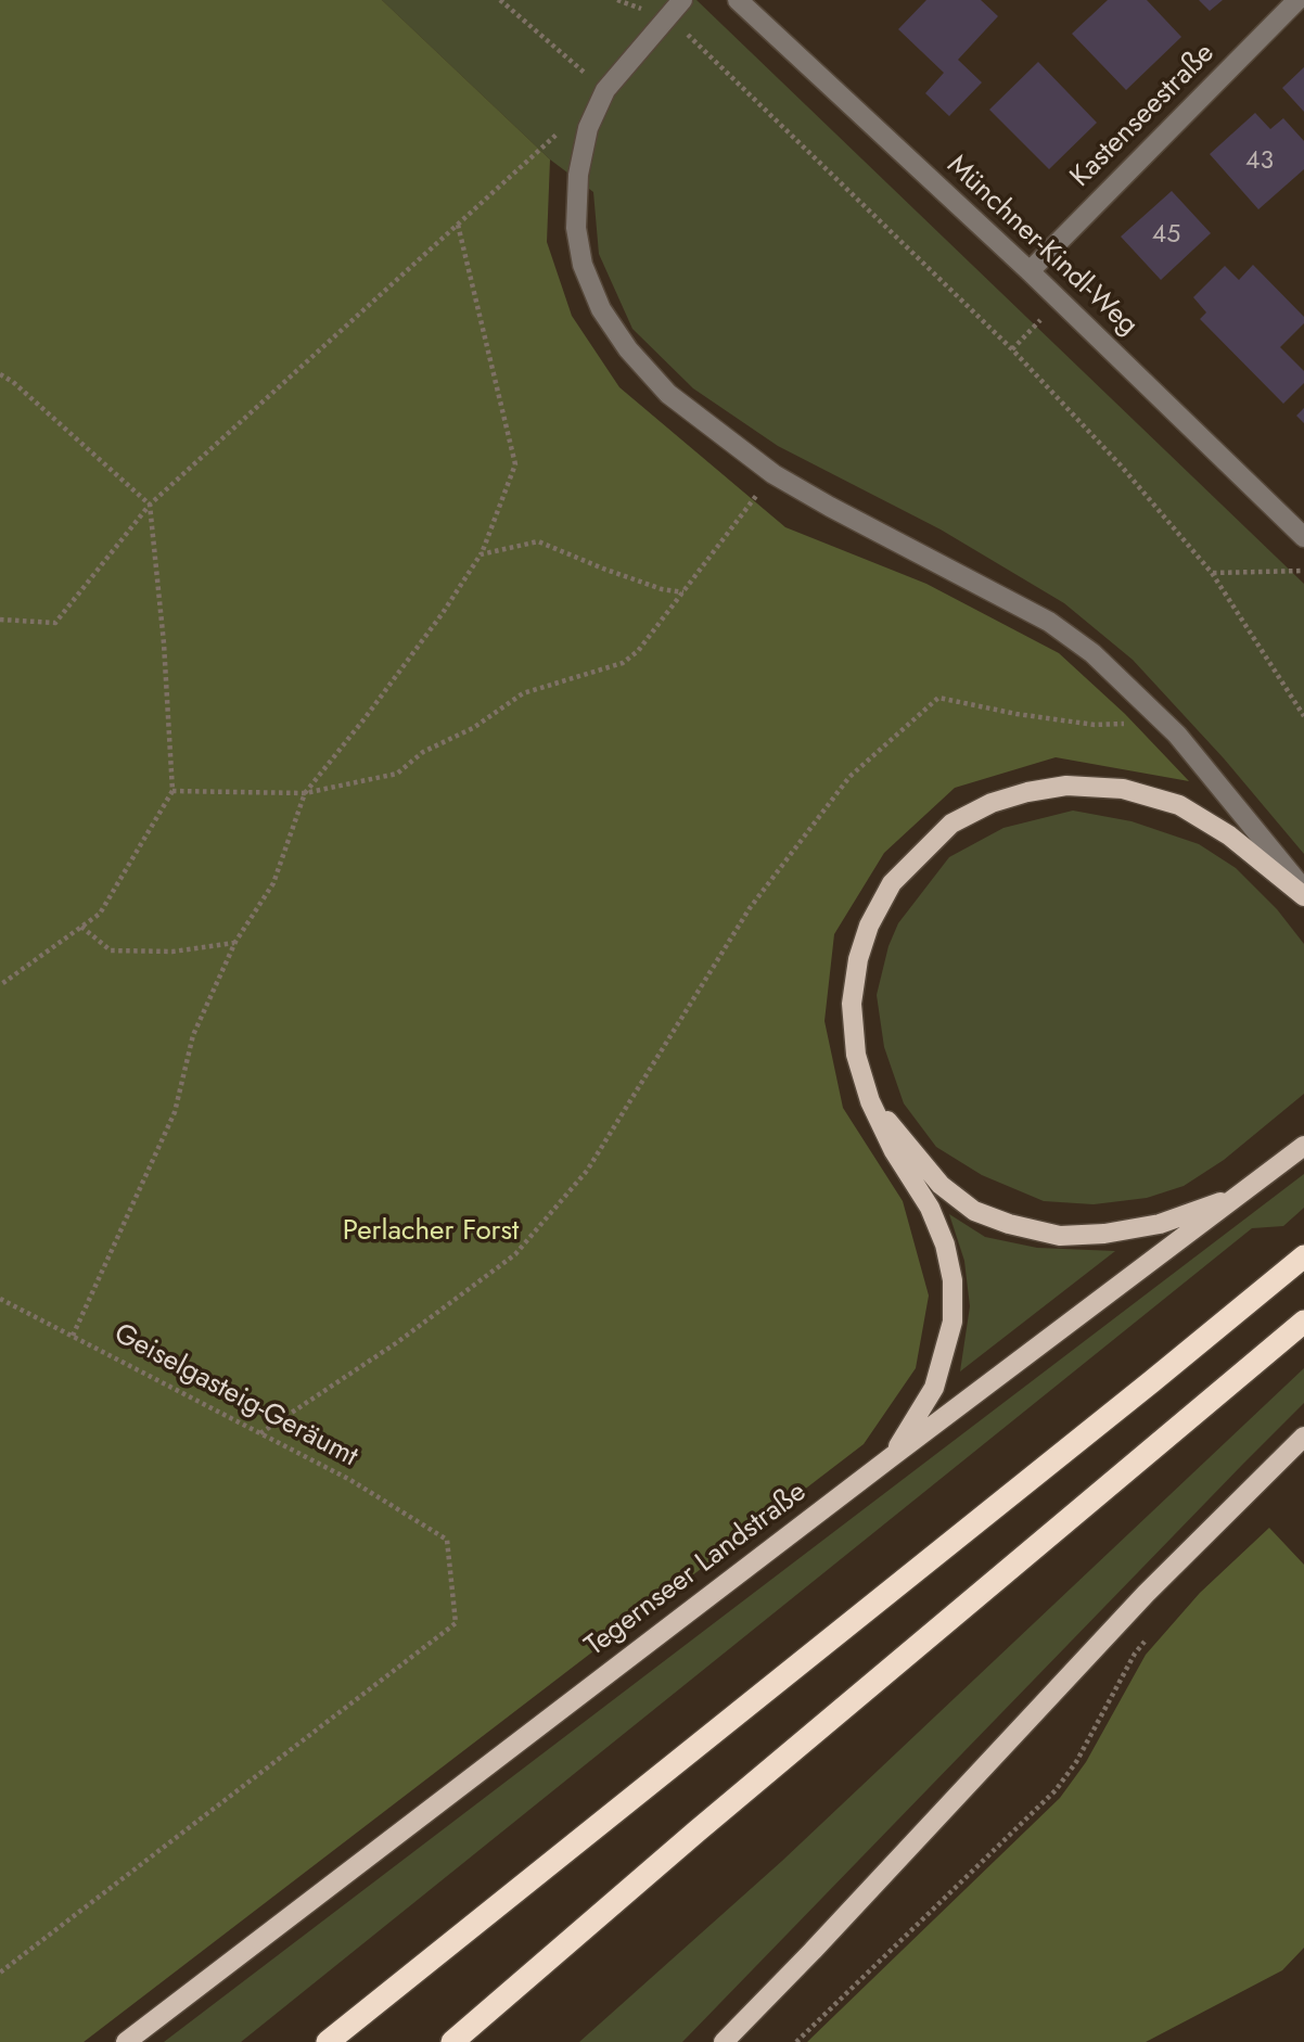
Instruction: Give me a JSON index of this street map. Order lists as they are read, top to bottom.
{
  "streets": {
    "main road": ["Tegernseer Landstraße"],
    "street": ["Kastenseestraße", "Münchner-Kindl-Weg"],
    "path": ["Geiselgasteig-Geräumt"]
  },
  "crossings": [
    ["Kastenseestraße", "Münchner-Kindl-Weg"]
  ],
  "parks": ["Perlacher Forst"],
  "house_numbers": ["43", "45"]
}
